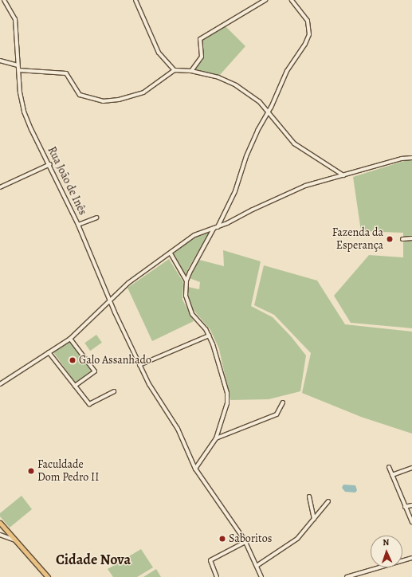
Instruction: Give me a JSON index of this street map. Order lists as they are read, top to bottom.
{
  "streets": {
    "street": ["Rua João de Inês"]
  },
  "districts": ["Cidade Nova"],
  "places": [
    "Fazenda da Esperança",
    "Galo Assanhado",
    "Faculdade Dom Pedro II",
    "Saboritos"
  ],
  "north": "top"
}
